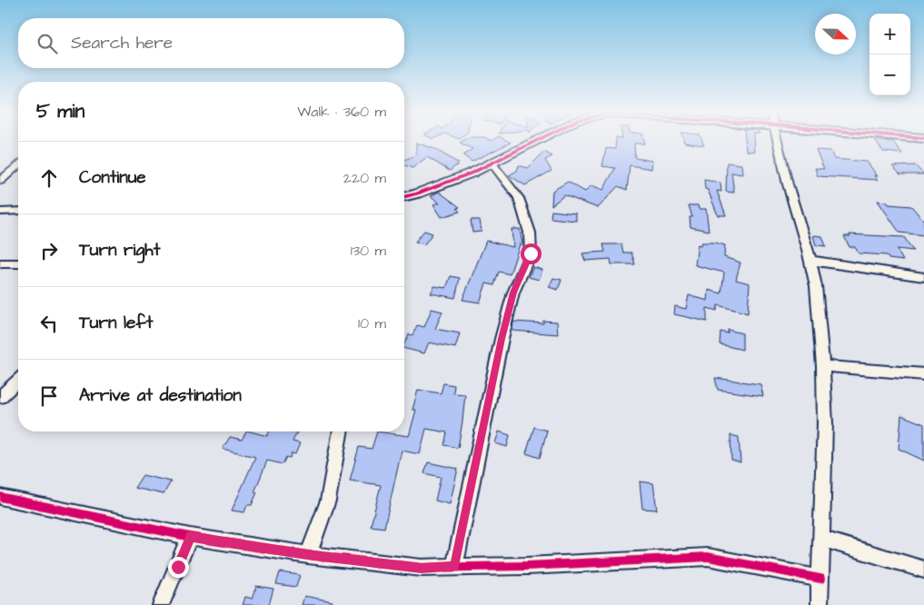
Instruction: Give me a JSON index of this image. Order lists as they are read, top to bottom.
{
  "north": "right",
  "page": {
    "map_buttons": ["+", "−"],
    "search": "Search here",
    "heading": ["5 min", "Walk · 360 m"],
    "list": [
      ["Continue", "220 m"],
      ["Turn right", "130 m"],
      ["Turn left", "10 m"],
      "Arrive at destination"
    ]
  }
}
